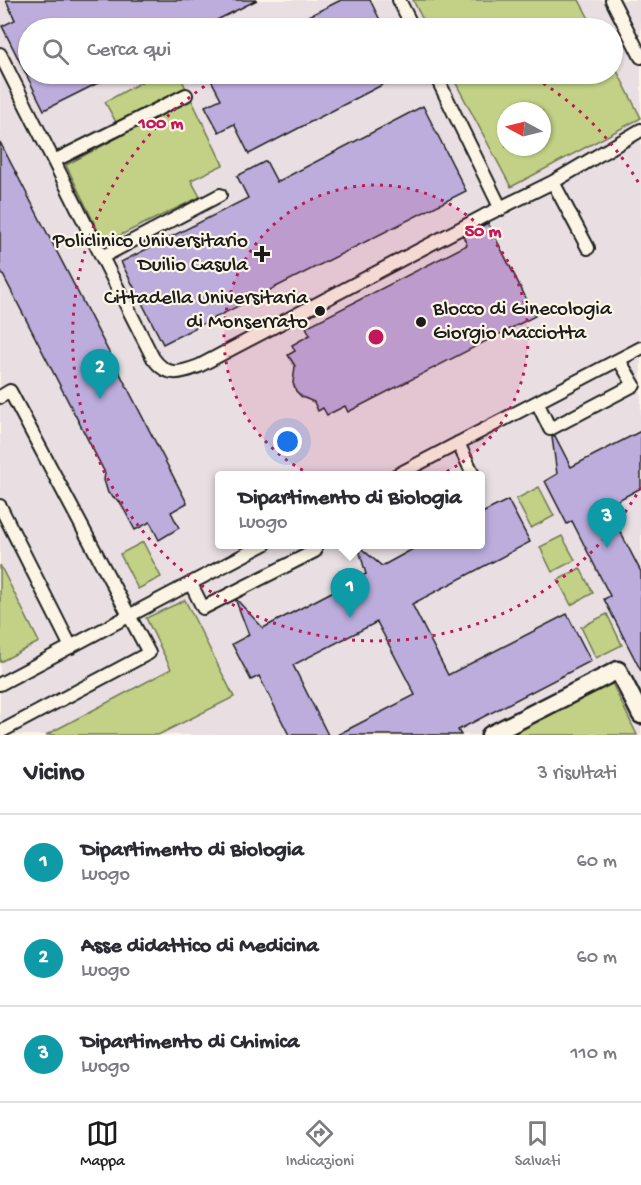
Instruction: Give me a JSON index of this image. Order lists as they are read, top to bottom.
{
  "places": {
    "health": ["Policlinico Universitario Duilio Casula"],
    "other": ["Cittadella Universitaria di Monserrato", "Blocco di Ginecologia Giorgio Macciotta"]
  },
  "north": "left",
  "page": {
    "search": "Cerca qui",
    "pins": ["2", "3", "1"],
    "popup": ["Dipartimento di Biologia", "Luogo"],
    "heading": ["Vicino", "3 risultati"],
    "list": [
      {
        "mark": "1",
        "name": "Dipartimento di Biologia",
        "note": "Luogo",
        "value": "60 m"
      },
      {
        "mark": "2",
        "name": "Asse didattico di Medicina",
        "note": "Luogo",
        "value": "60 m"
      },
      {
        "mark": "3",
        "name": "Dipartimento di Chimica",
        "note": "Luogo",
        "value": "110 m"
      }
    ],
    "nav": ["Mappa", "Indicazioni", "Salvati"]
  },
  "rings": ["100 m", "50 m"]
}
